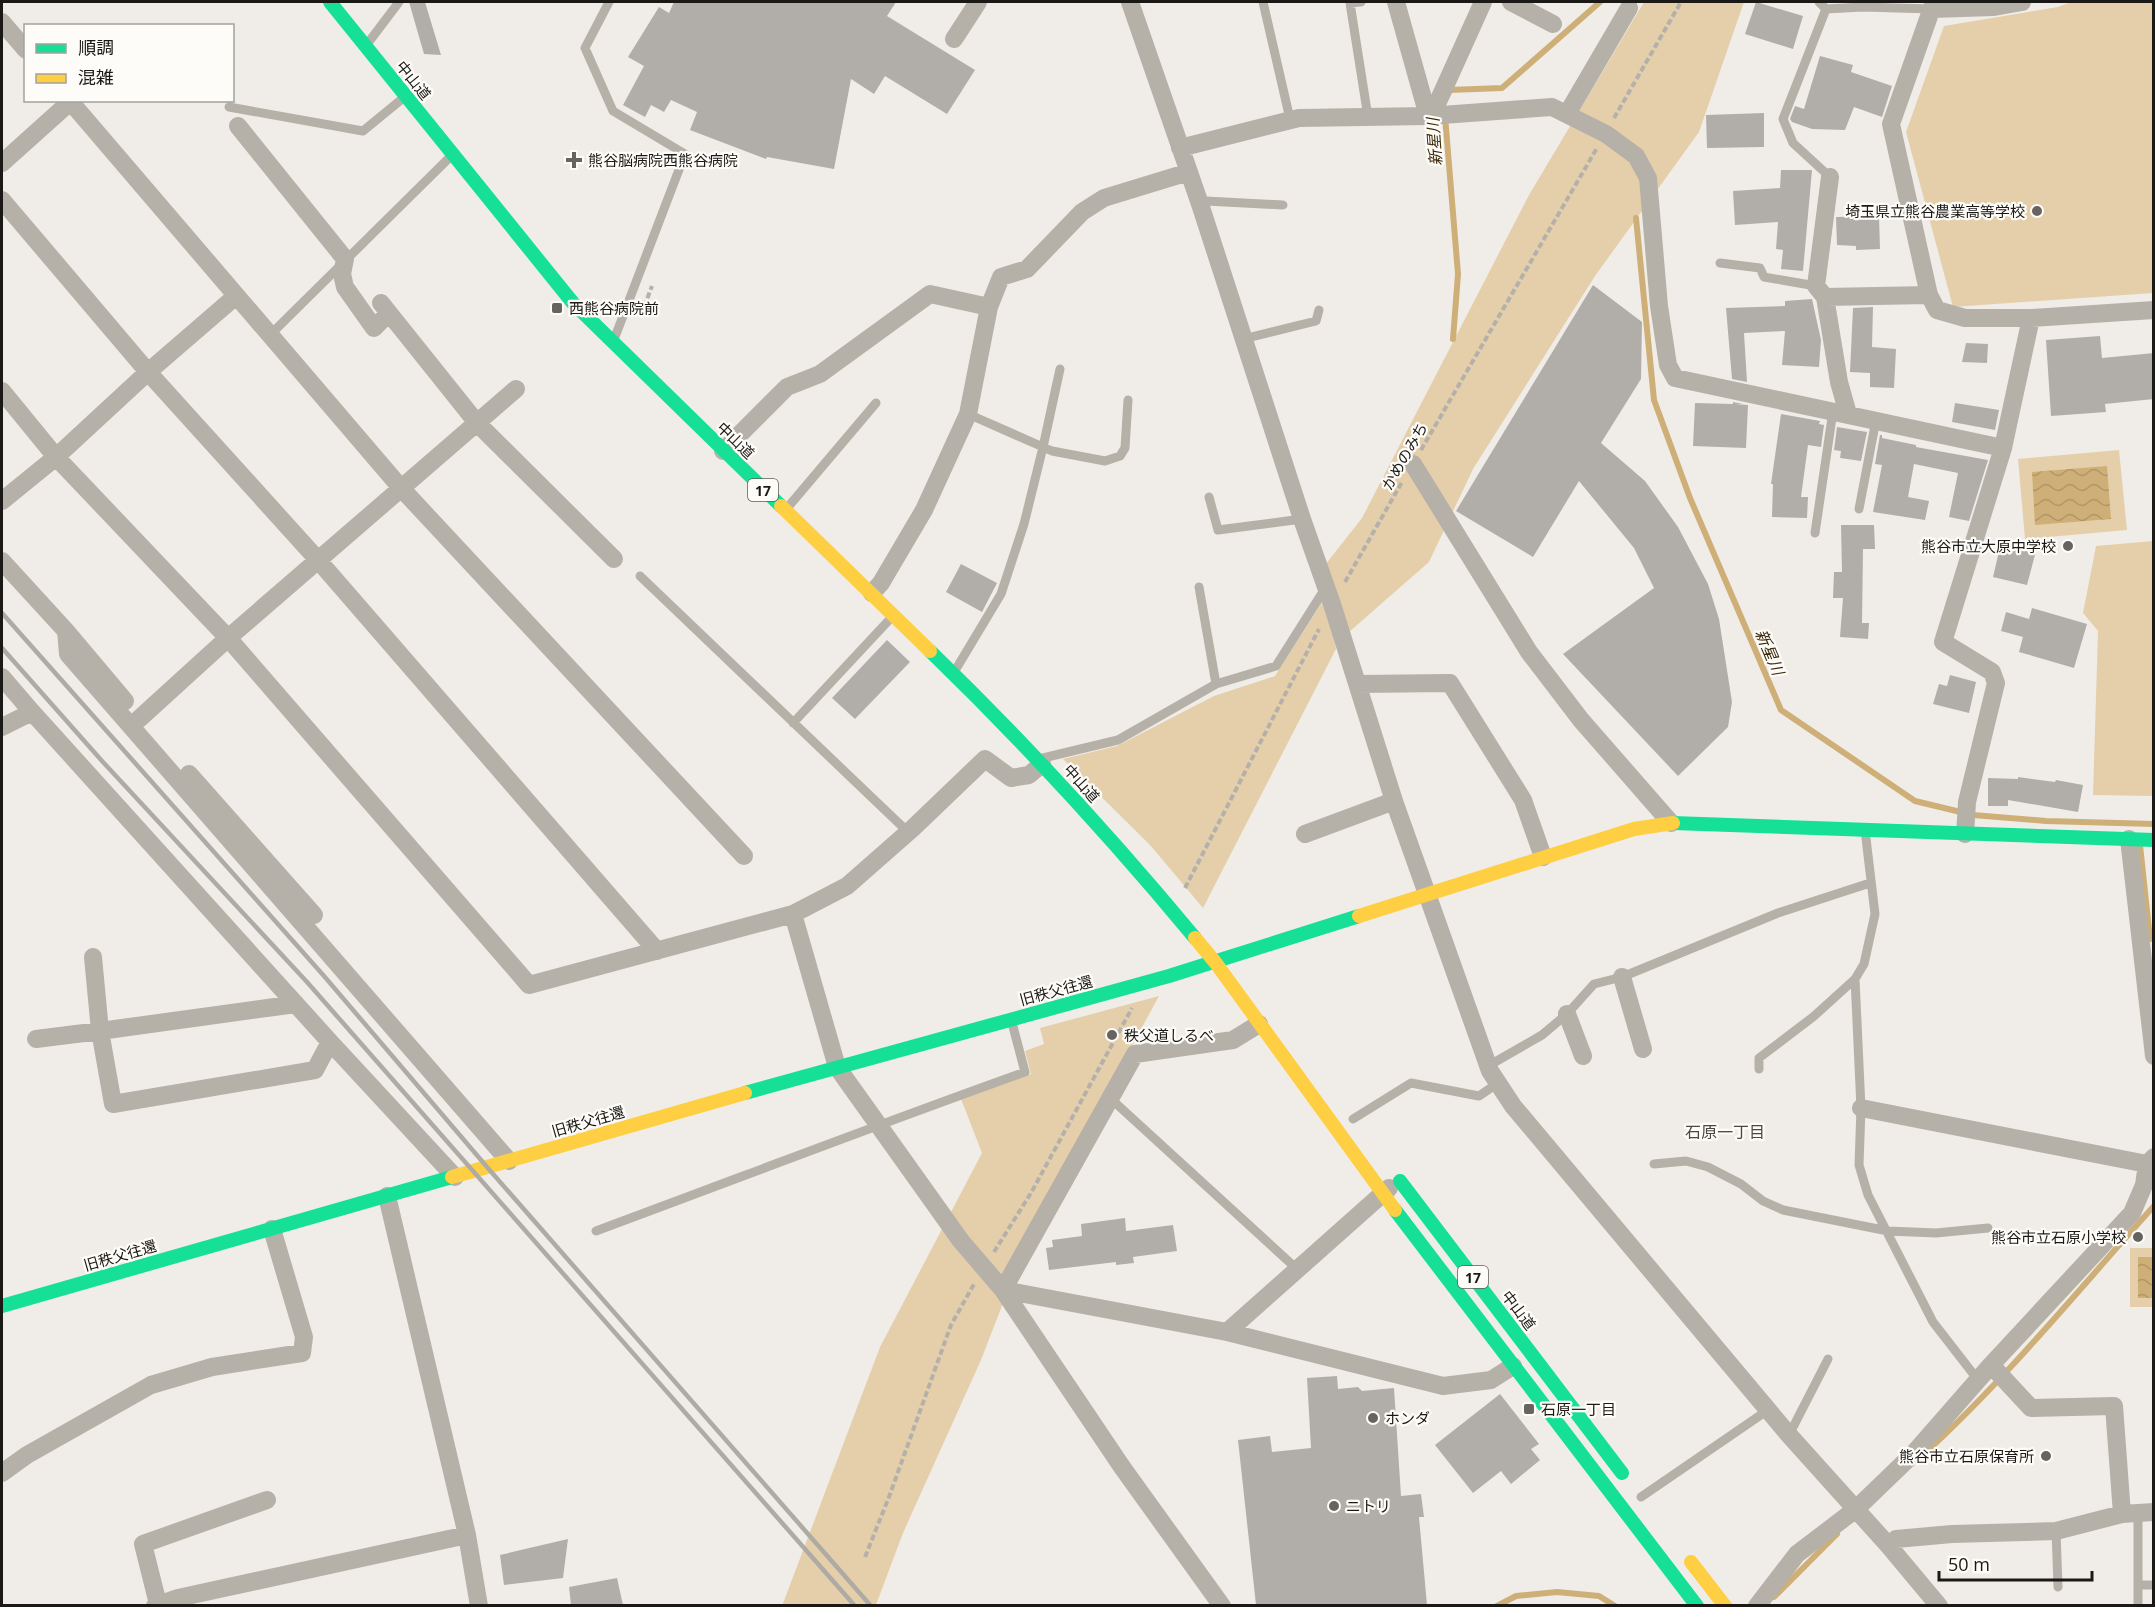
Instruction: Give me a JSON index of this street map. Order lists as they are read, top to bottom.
{
  "streets": {
    "main road": ["中山道", "17", "旧秩父往還"],
    "path": ["かめのみち"]
  },
  "crossings": [
    ["中山道", "旧秩父往還"]
  ],
  "districts": ["石原一丁目"],
  "water": ["新星川"],
  "places": {
    "health": ["熊谷脳病院西熊谷病院"],
    "other": [
      "埼玉県立熊谷農業高等学校",
      "熊谷市立大原中学校",
      "秩父道しるべ",
      "熊谷市立石原小学校",
      "ホンダ",
      "熊谷市立石原保育所",
      "ニトリ"
    ],
    "transit": ["西熊谷病院前", "石原一丁目"]
  },
  "legend": ["順調", "混雑"],
  "scale_bar": "50 m"
}
